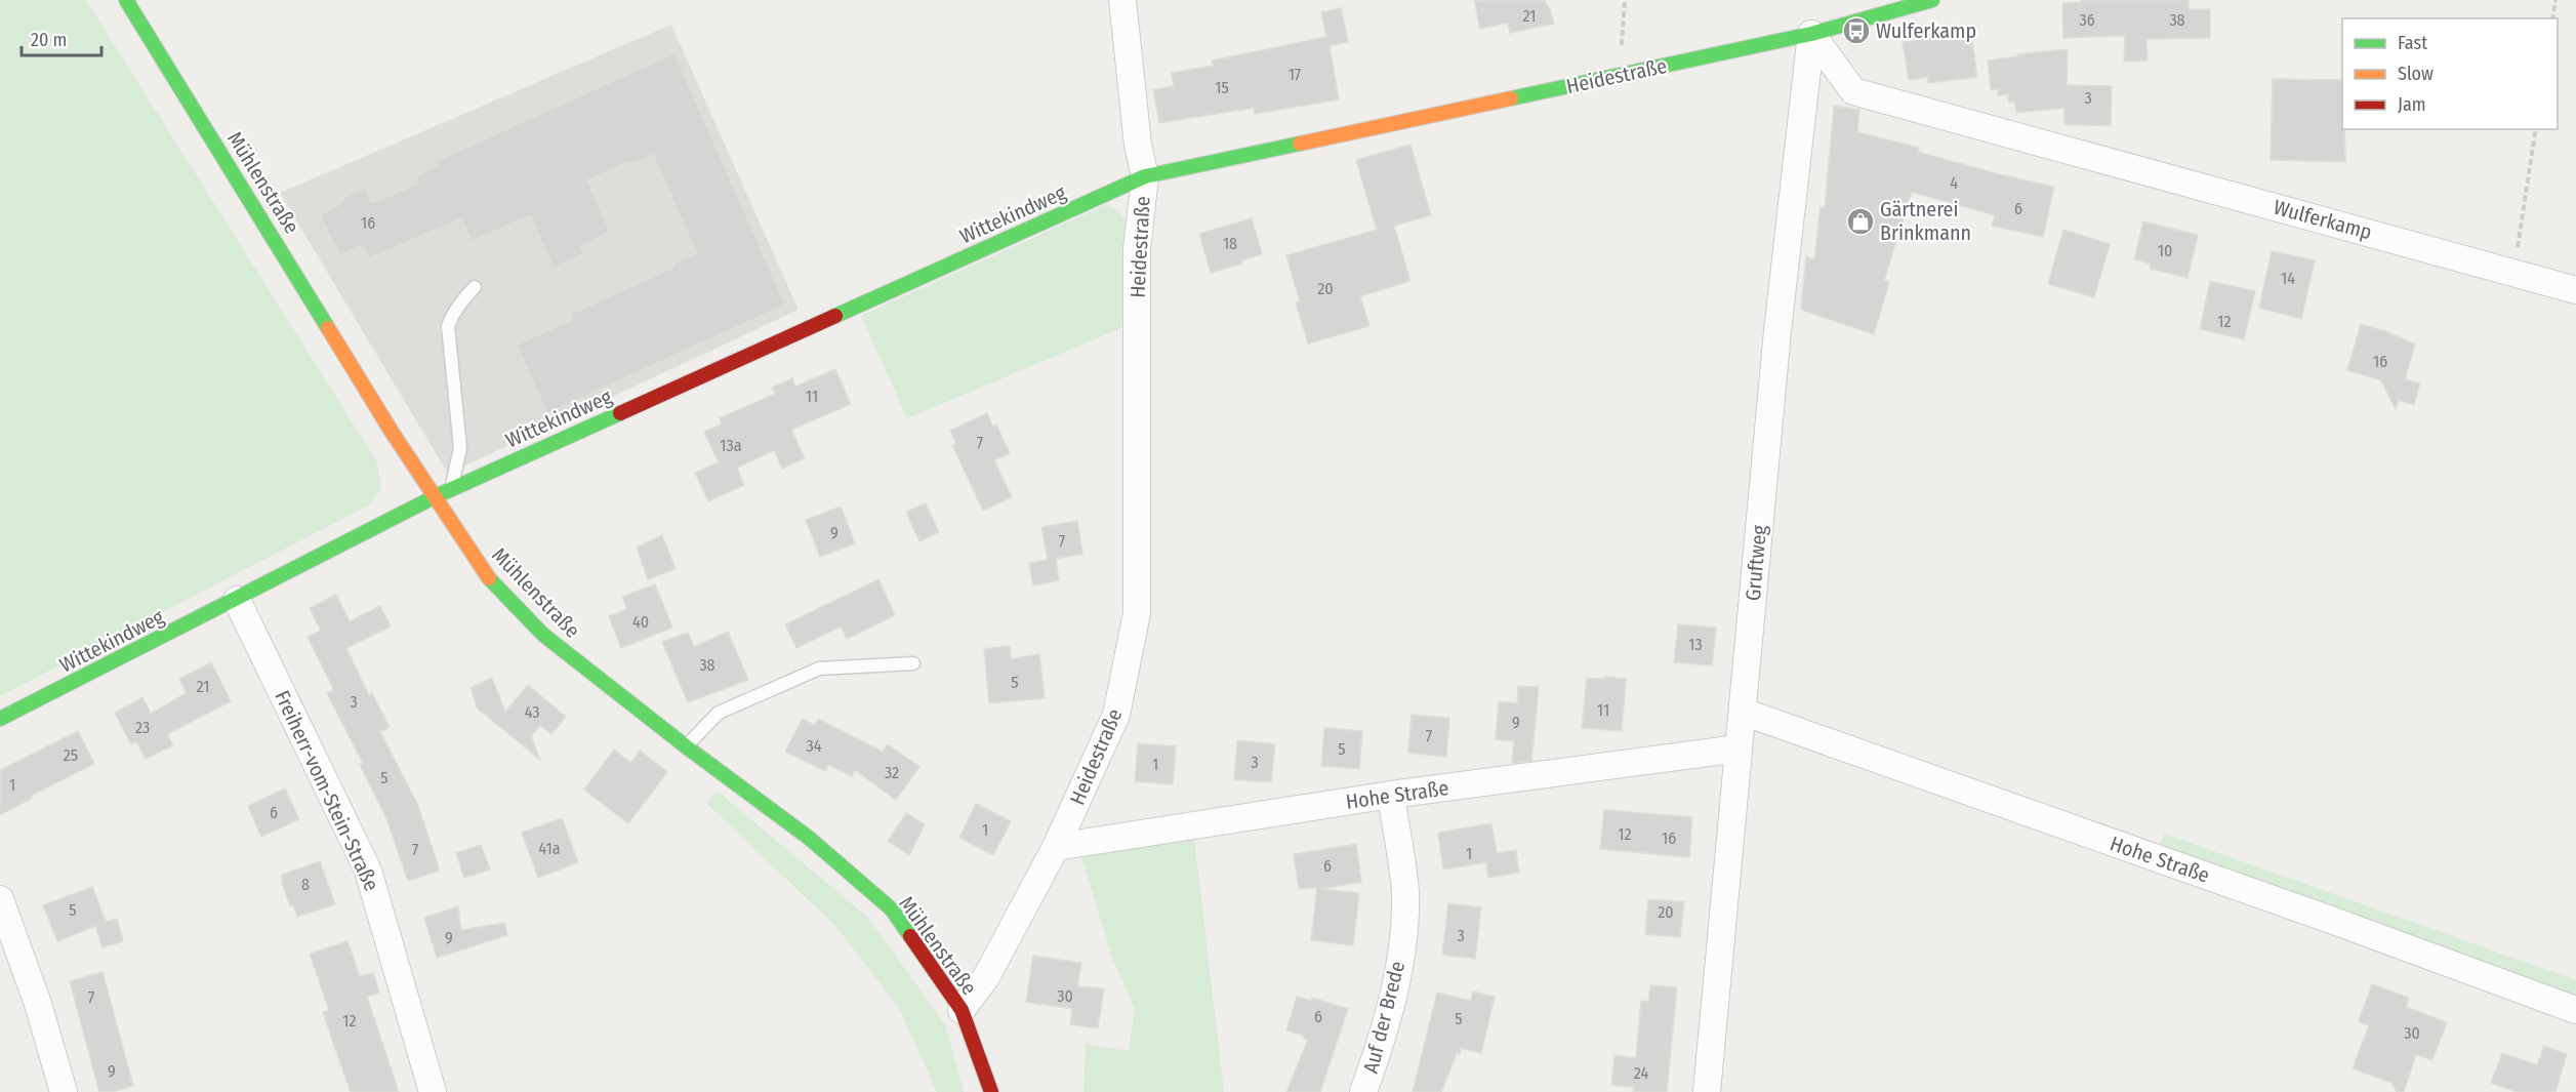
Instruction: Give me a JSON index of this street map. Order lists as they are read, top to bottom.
{
  "streets": {
    "street": [
      "Heidestraße",
      "Mühlenstraße",
      "Wittekindweg",
      "Wulferkamp",
      "Gruftweg",
      "Freiherr-vom-Stein-Straße",
      "Hohe Straße",
      "Auf der Brede"
    ]
  },
  "crossings": [
    ["Heidestraße", "Mühlenstraße"],
    ["Heidestraße", "Wittekindweg"],
    ["Heidestraße", "Wulferkamp"],
    ["Heidestraße", "Gruftweg"],
    ["Heidestraße", "Hohe Straße"],
    ["Mühlenstraße", "Wittekindweg"],
    ["Wittekindweg", "Freiherr-vom-Stein-Straße"],
    ["Wulferkamp", "Gruftweg"],
    ["Gruftweg", "Hohe Straße"],
    ["Hohe Straße", "Auf der Brede"]
  ],
  "places": {
    "bus stop": ["Wulferkamp"],
    "shop": ["Gärtnerei Brinkmann"]
  },
  "house_numbers": [
    "21",
    "36",
    "38",
    "17",
    "15",
    "3",
    "4",
    "6",
    "16",
    "18",
    "10",
    "14",
    "20",
    "12",
    "16",
    "11",
    "7",
    "13a",
    "9",
    "7",
    "40",
    "13",
    "38",
    "5",
    "21",
    "3",
    "11",
    "43",
    "9",
    "23",
    "7",
    "34",
    "5",
    "25",
    "3",
    "1",
    "32",
    "5",
    "1",
    "6",
    "1",
    "12",
    "16",
    "41a",
    "7",
    "1",
    "6",
    "8",
    "5",
    "20",
    "3",
    "9",
    "30",
    "7",
    "6",
    "5",
    "12",
    "30",
    "9",
    "24"
  ],
  "legend": ["Fast", "Slow", "Jam"],
  "scale_bar": "20 m"
}
